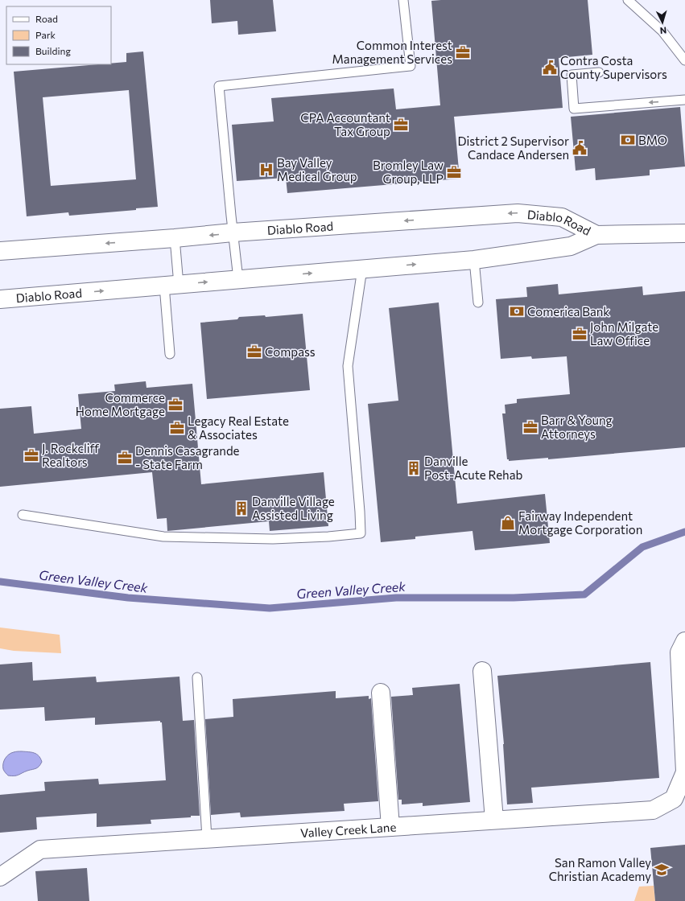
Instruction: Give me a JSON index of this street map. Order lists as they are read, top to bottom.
{
  "streets": {
    "street": ["Diablo Road", "Valley Creek Lane"]
  },
  "water": ["Green Valley Creek"],
  "places": {
    "office": [
      "Common Interest Management Services",
      "CPA Accountant Tax Group",
      "Bromley Law Group, LLP",
      "John Milgate Law Office",
      "Compass",
      "Commerce Home Mortgage",
      "Barr & Young Attorneys",
      "Legacy Real Estate & Associates",
      "J. Rockcliff Realtors",
      "Dennis Casagrande - State Farm"
    ],
    "public building": ["Contra Costa County Supervisors", "District 2 Supervisor Candace Andersen"],
    "bank": ["BMO", "Comerica Bank"],
    "hospital": ["Bay Valley Medical Group"],
    "building": ["Danville Post-Acute Rehab", "Danville Village Assisted Living"],
    "shop": ["Fairway Independent Mortgage Corporation"],
    "school or university": ["San Ramon Valley Christian Academy"]
  },
  "legend": ["Road", "Park", "Building"],
  "north": "bottom"
}
